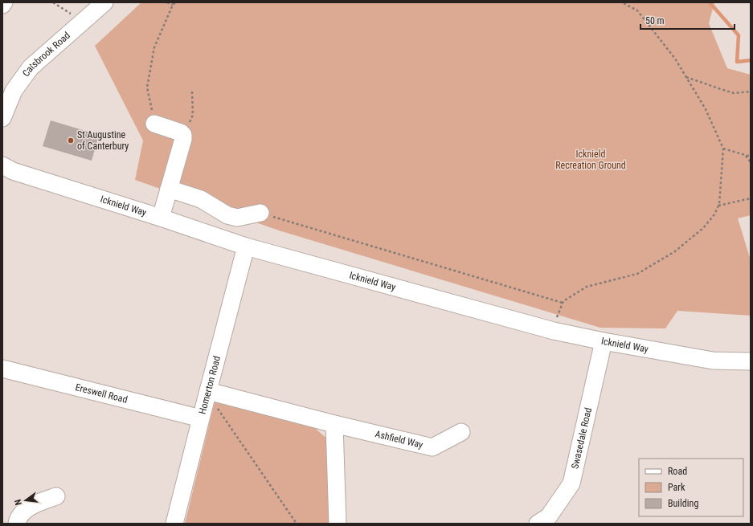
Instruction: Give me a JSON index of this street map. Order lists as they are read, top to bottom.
{
  "streets": {
    "street": [
      "Catsbrook Road",
      "Icknield Way",
      "Homerton Road",
      "Ereswell Road",
      "Swasedale Road",
      "Ashfield Way"
    ]
  },
  "crossings": [
    ["Icknield Way", "Homerton Road"],
    ["Icknield Way", "Swasedale Road"],
    ["Homerton Road", "Ereswell Road"],
    ["Homerton Road", "Ashfield Way"]
  ],
  "parks": ["Icknield Recreation Ground"],
  "places": ["St Augustine of Canterbury"],
  "legend": ["Road", "Park", "Building"],
  "scale_bar": "50 m",
  "north": "left"
}
